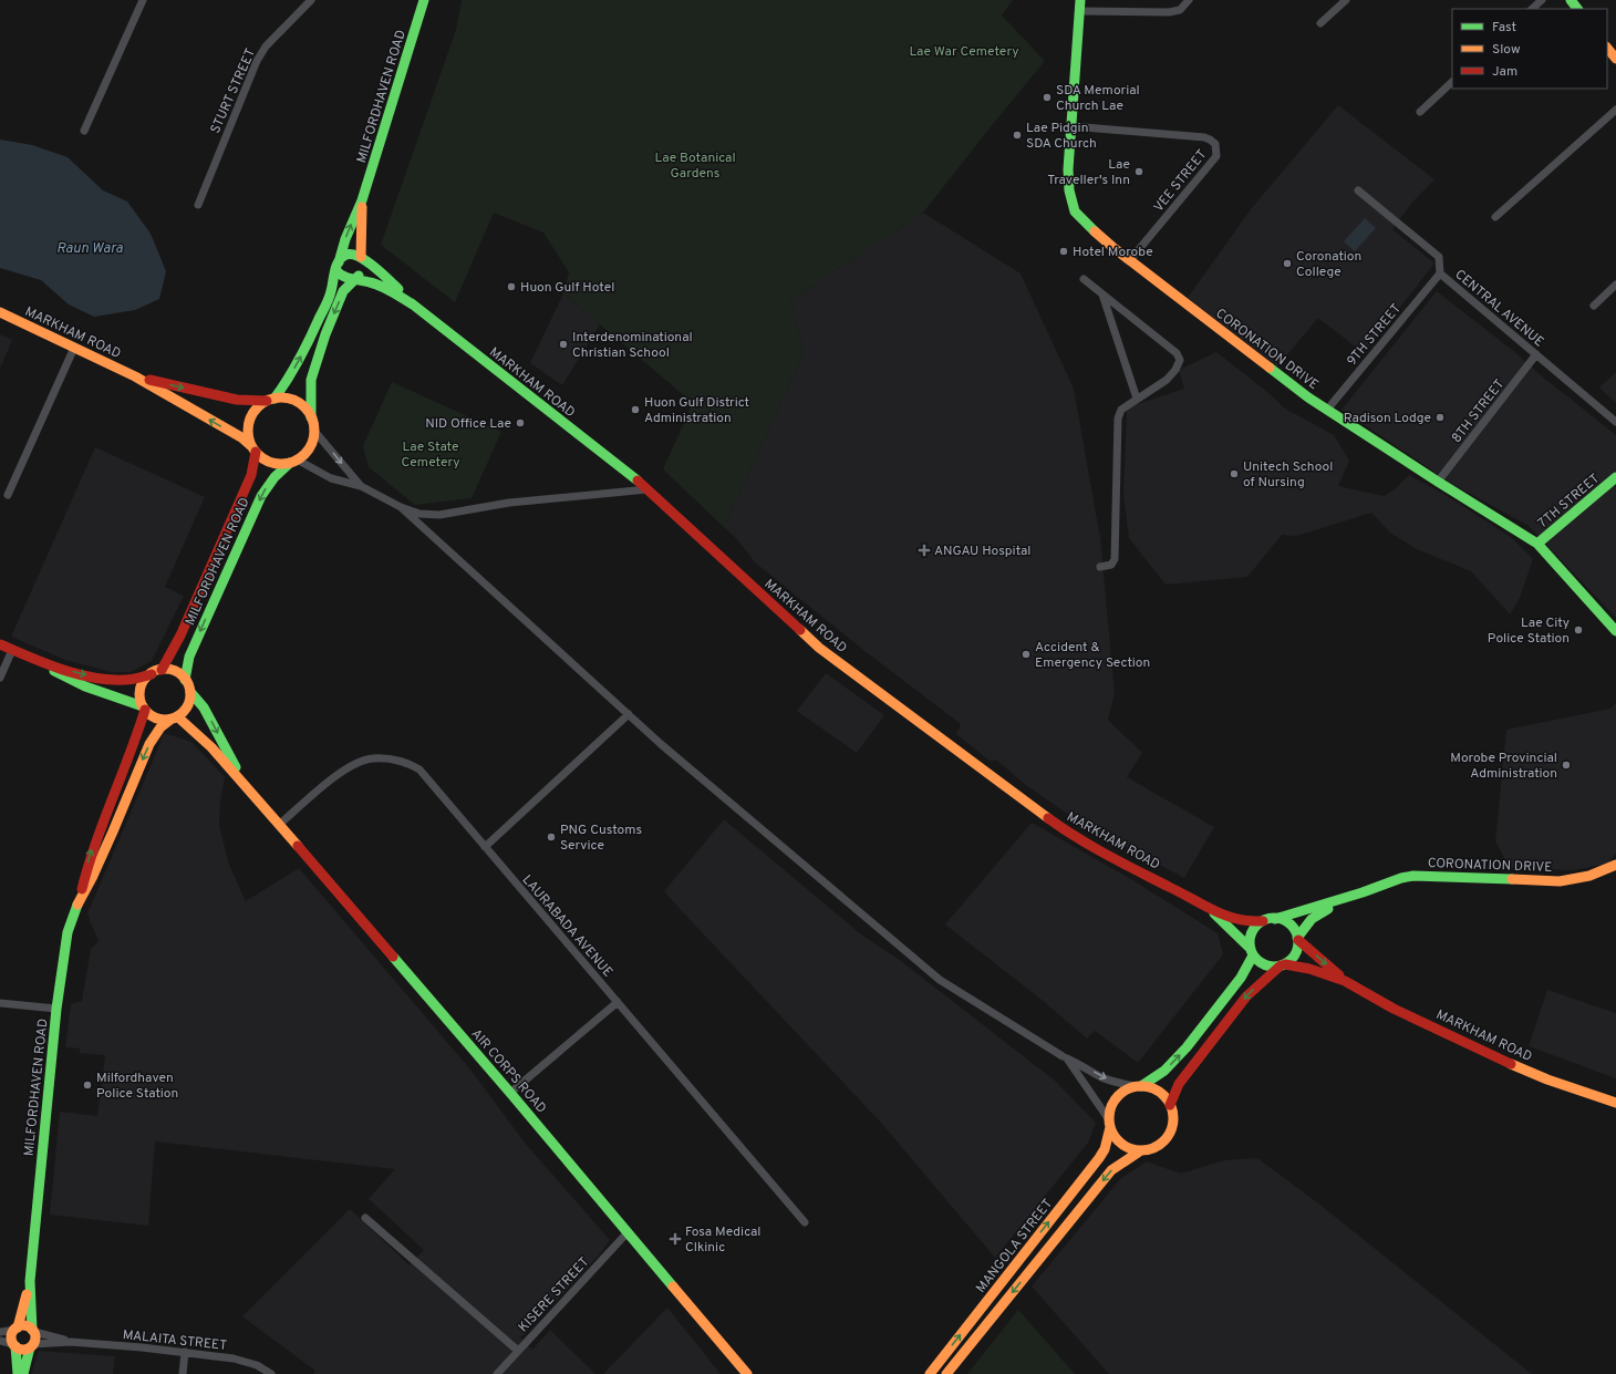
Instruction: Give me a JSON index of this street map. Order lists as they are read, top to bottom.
{
  "streets": {
    "main road": [
      "MILFORDHAVEN ROAD",
      "MARKHAM ROAD",
      "CORONATION DRIVE",
      "7TH STREET",
      "AIR CORPS ROAD",
      "MANGOLA STREET"
    ],
    "street": [
      "STURT STREET",
      "VEE STREET",
      "CENTRAL AVENUE",
      "9TH STREET",
      "8TH STREET",
      "LAURABADA AVENUE",
      "KISERE STREET",
      "MALAITA STREET"
    ]
  },
  "crossings": [
    ["MILFORDHAVEN ROAD", "MARKHAM ROAD"],
    ["MILFORDHAVEN ROAD", "AIR CORPS ROAD"],
    ["MILFORDHAVEN ROAD", "MALAITA STREET"],
    ["VEE STREET", "CORONATION DRIVE"],
    ["CENTRAL AVENUE", "9TH STREET"],
    ["CENTRAL AVENUE", "8TH STREET"],
    ["MARKHAM ROAD", "CORONATION DRIVE"],
    ["9TH STREET", "CORONATION DRIVE"],
    ["CORONATION DRIVE", "8TH STREET"],
    ["CORONATION DRIVE", "7TH STREET"],
    ["LAURABADA AVENUE", "AIR CORPS ROAD"],
    ["AIR CORPS ROAD", "KISERE STREET"]
  ],
  "water": ["Raun Wara"],
  "parks": ["Lae War Cemetery", "Lae Botanical Gardens", "Lae State Cemetery"],
  "places": {
    "other": [
      "SDA Memorial Church Lae",
      "Lae Pidgin SDA Church",
      "Lae Traveller's Inn",
      "Hotel Morobe",
      "Coronation College",
      "Huon Gulf Hotel",
      "Interdenominational Christian School",
      "Huon Gulf District Administration",
      "Radison Lodge",
      "NID Office Lae",
      "Unitech School of Nursing",
      "Lae City Police Station",
      "Accident & Emergency Section",
      "Morobe Provincial Administration",
      "PNG Customs Service",
      "Milfordhaven Police Station"
    ],
    "health": ["ANGAU Hospital", "Fosa Medical Clkinic"]
  },
  "legend": ["Fast", "Slow", "Jam"]
}
